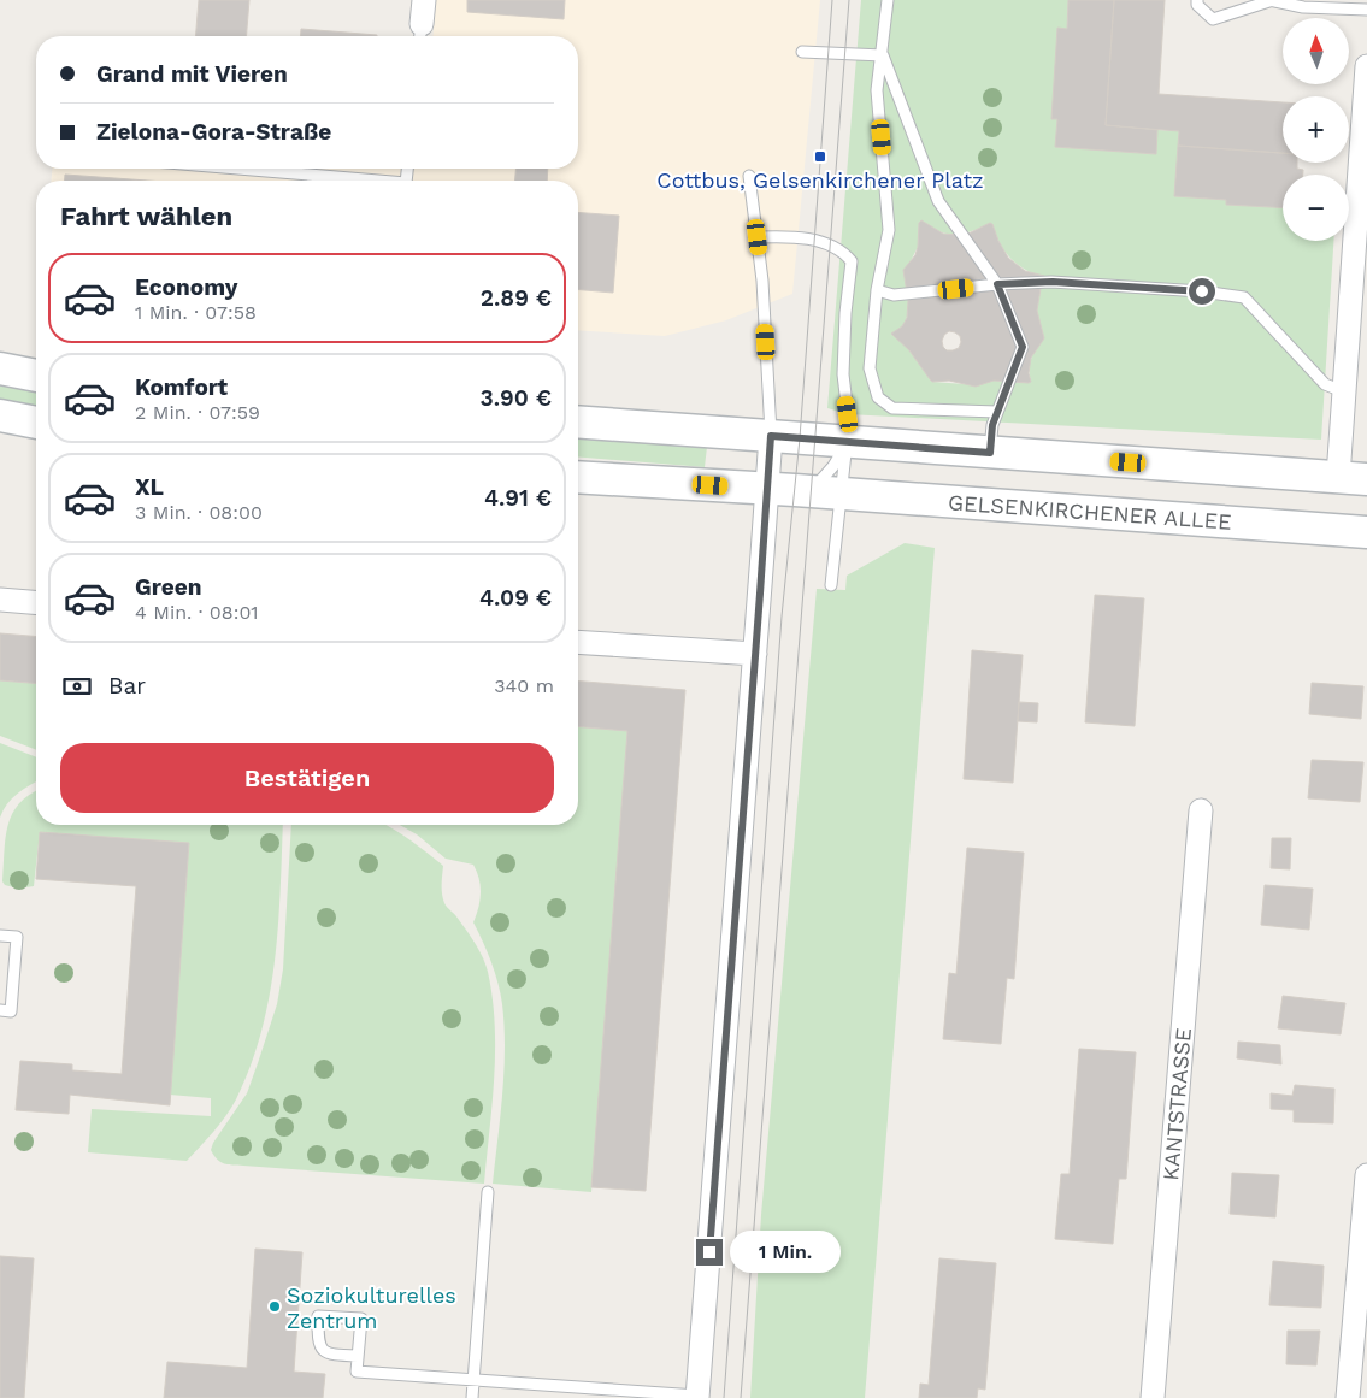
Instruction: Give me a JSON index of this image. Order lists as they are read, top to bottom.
{
  "streets": {
    "main road": ["GELSENKIRCHENER ALLEE"],
    "street": ["KANTSTRASSE"]
  },
  "places": {
    "transit": ["Cottbus, Gelsenkirchener Platz"],
    "other": ["Soziokulturelles Zentrum"]
  },
  "north": "top",
  "page": {
    "map_buttons": ["+", "−"],
    "banner": ["Grand mit Vieren", "Zielona-Gora-Straße"],
    "heading": "Fahrt wählen",
    "list": [
      {
        "name": "Economy",
        "note": "1 Min. · 07:58",
        "value": "2.89 €"
      },
      {
        "name": "Komfort",
        "note": "2 Min. · 07:59",
        "value": "3.90 €"
      },
      {
        "name": "XL",
        "note": "3 Min. · 08:00",
        "value": "4.91 €"
      },
      {
        "name": "Green",
        "note": "4 Min. · 08:01",
        "value": "4.09 €"
      }
    ],
    "pay": ["Bar", "340 m"],
    "buttons": "Bestätigen",
    "bubble": "1 Min."
  }
}
